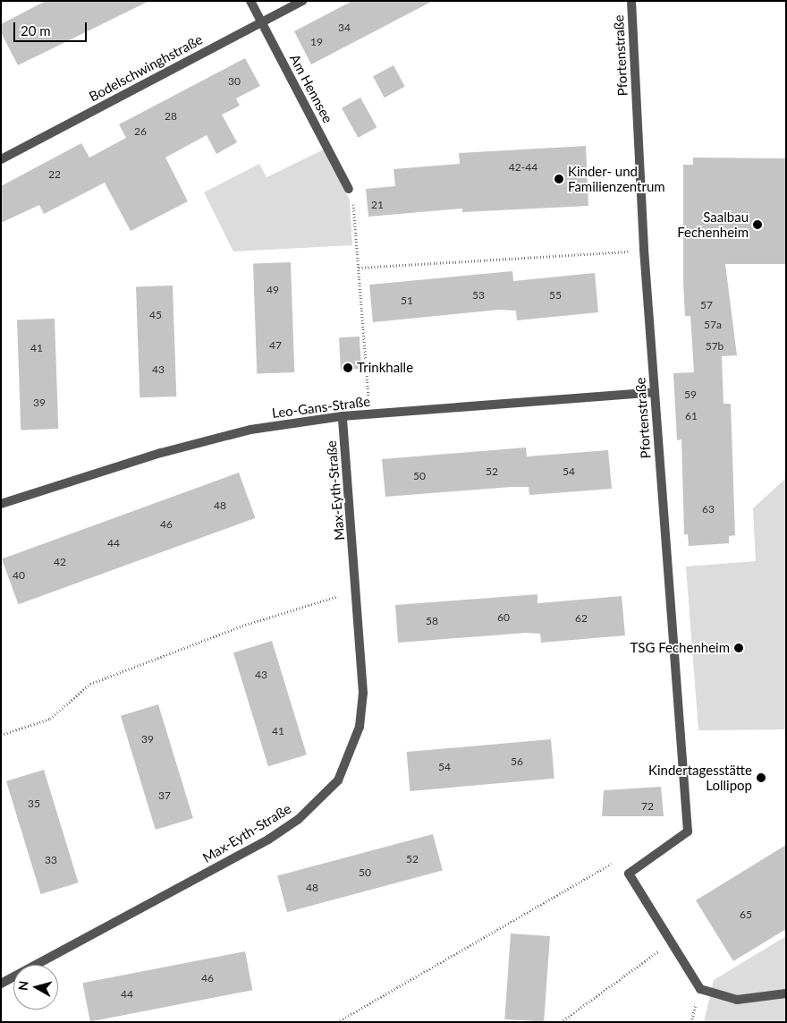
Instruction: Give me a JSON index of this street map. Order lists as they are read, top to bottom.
{
  "streets": {
    "street": [
      "Pfortenstraße",
      "Bodelschwinghstraße",
      "Am Hennsee",
      "Leo-Gans-Straße",
      "Max-Eyth-Straße"
    ]
  },
  "crossings": [
    ["Pfortenstraße", "Leo-Gans-Straße"],
    ["Bodelschwinghstraße", "Am Hennsee"],
    ["Leo-Gans-Straße", "Max-Eyth-Straße"]
  ],
  "places": [
    "Kinder- und Familienzentrum",
    "Saalbau Fechenheim",
    "Trinkhalle",
    "TSG Fechenheim",
    "Kindertagesstätte Lollipop"
  ],
  "house_numbers": [
    "34",
    "19",
    "30",
    "28",
    "26",
    "42-44",
    "22",
    "21",
    "49",
    "53",
    "55",
    "51",
    "57",
    "45",
    "57a",
    "47",
    "57b",
    "41",
    "43",
    "59",
    "39",
    "61",
    "52",
    "54",
    "50",
    "48",
    "63",
    "46",
    "44",
    "42",
    "40",
    "60",
    "62",
    "58",
    "43",
    "41",
    "39",
    "56",
    "54",
    "37",
    "35",
    "72",
    "52",
    "33",
    "50",
    "48",
    "65",
    "46",
    "44"
  ],
  "scale_bar": "20 m",
  "north": "left"
}
